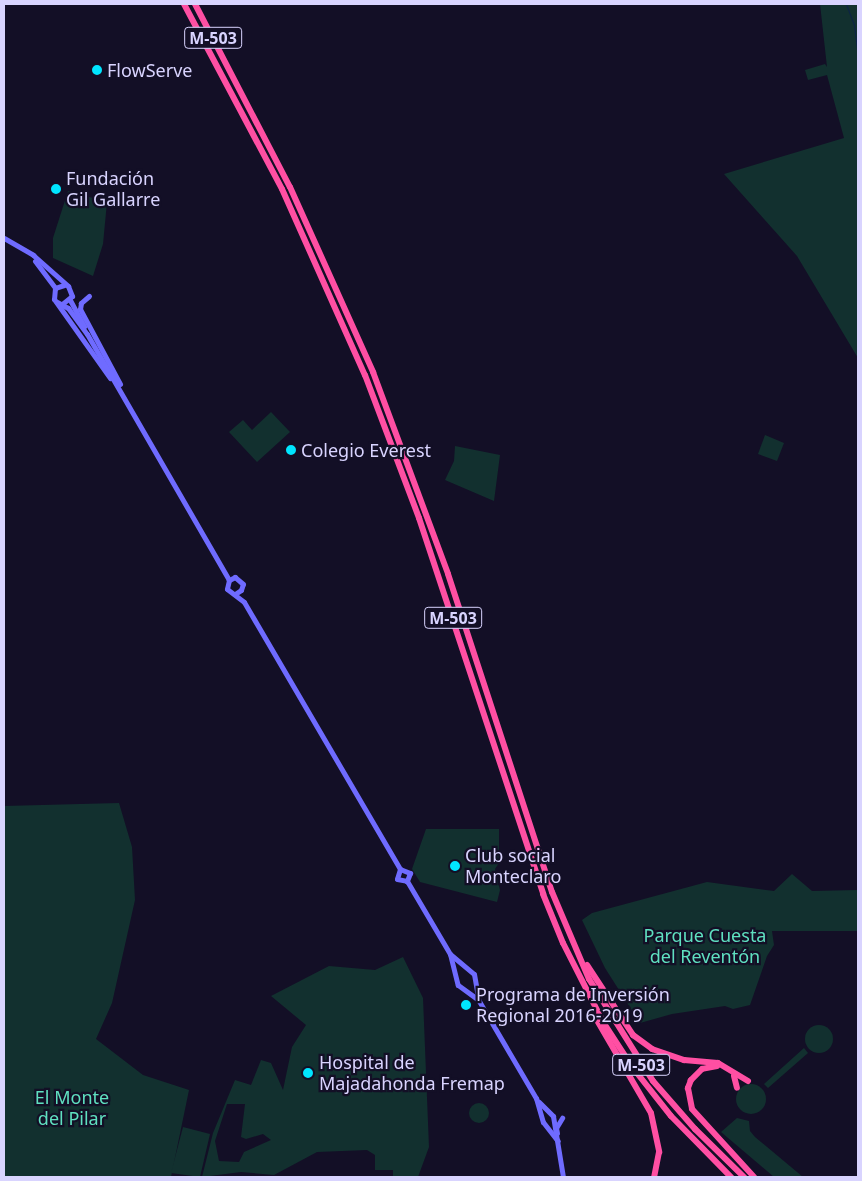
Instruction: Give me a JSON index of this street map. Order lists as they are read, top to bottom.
{
  "streets": {
    "highway": ["M-503"]
  },
  "parks": ["Parque Cuesta del Reventón", "El Monte del Pilar"],
  "places": [
    "FlowServe",
    "Fundación Gil Gallarre",
    "Colegio Everest",
    "Club social Monteclaro",
    "Programa de Inversión Regional 2016-2019",
    "Hospital de Majadahonda Fremap"
  ]
}
